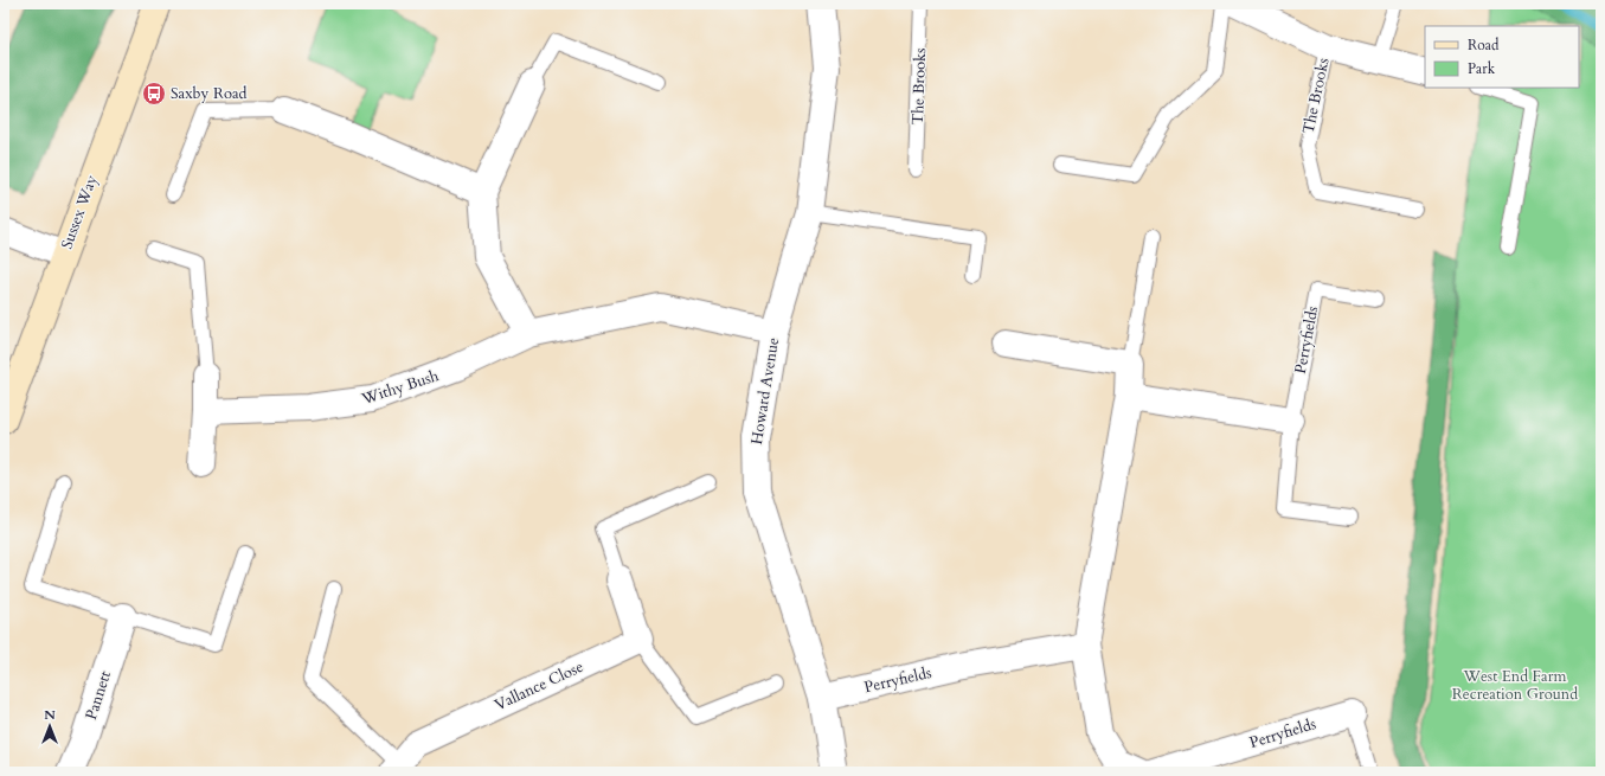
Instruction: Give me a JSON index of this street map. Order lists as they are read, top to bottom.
{
  "streets": {
    "street": [
      "The Brooks",
      "Sussex Way",
      "Perryfields",
      "Withy Bush",
      "Howard Avenue",
      "Vallance Close",
      "Pannett"
    ]
  },
  "crossings": [
    ["Perryfields", "Howard Avenue"],
    ["Withy Bush", "Howard Avenue"]
  ],
  "parks": ["West End Farm Recreation Ground"],
  "places": {
    "bus stop": ["Saxby Road"]
  },
  "legend": ["Road", "Park"],
  "north": "top"
}
